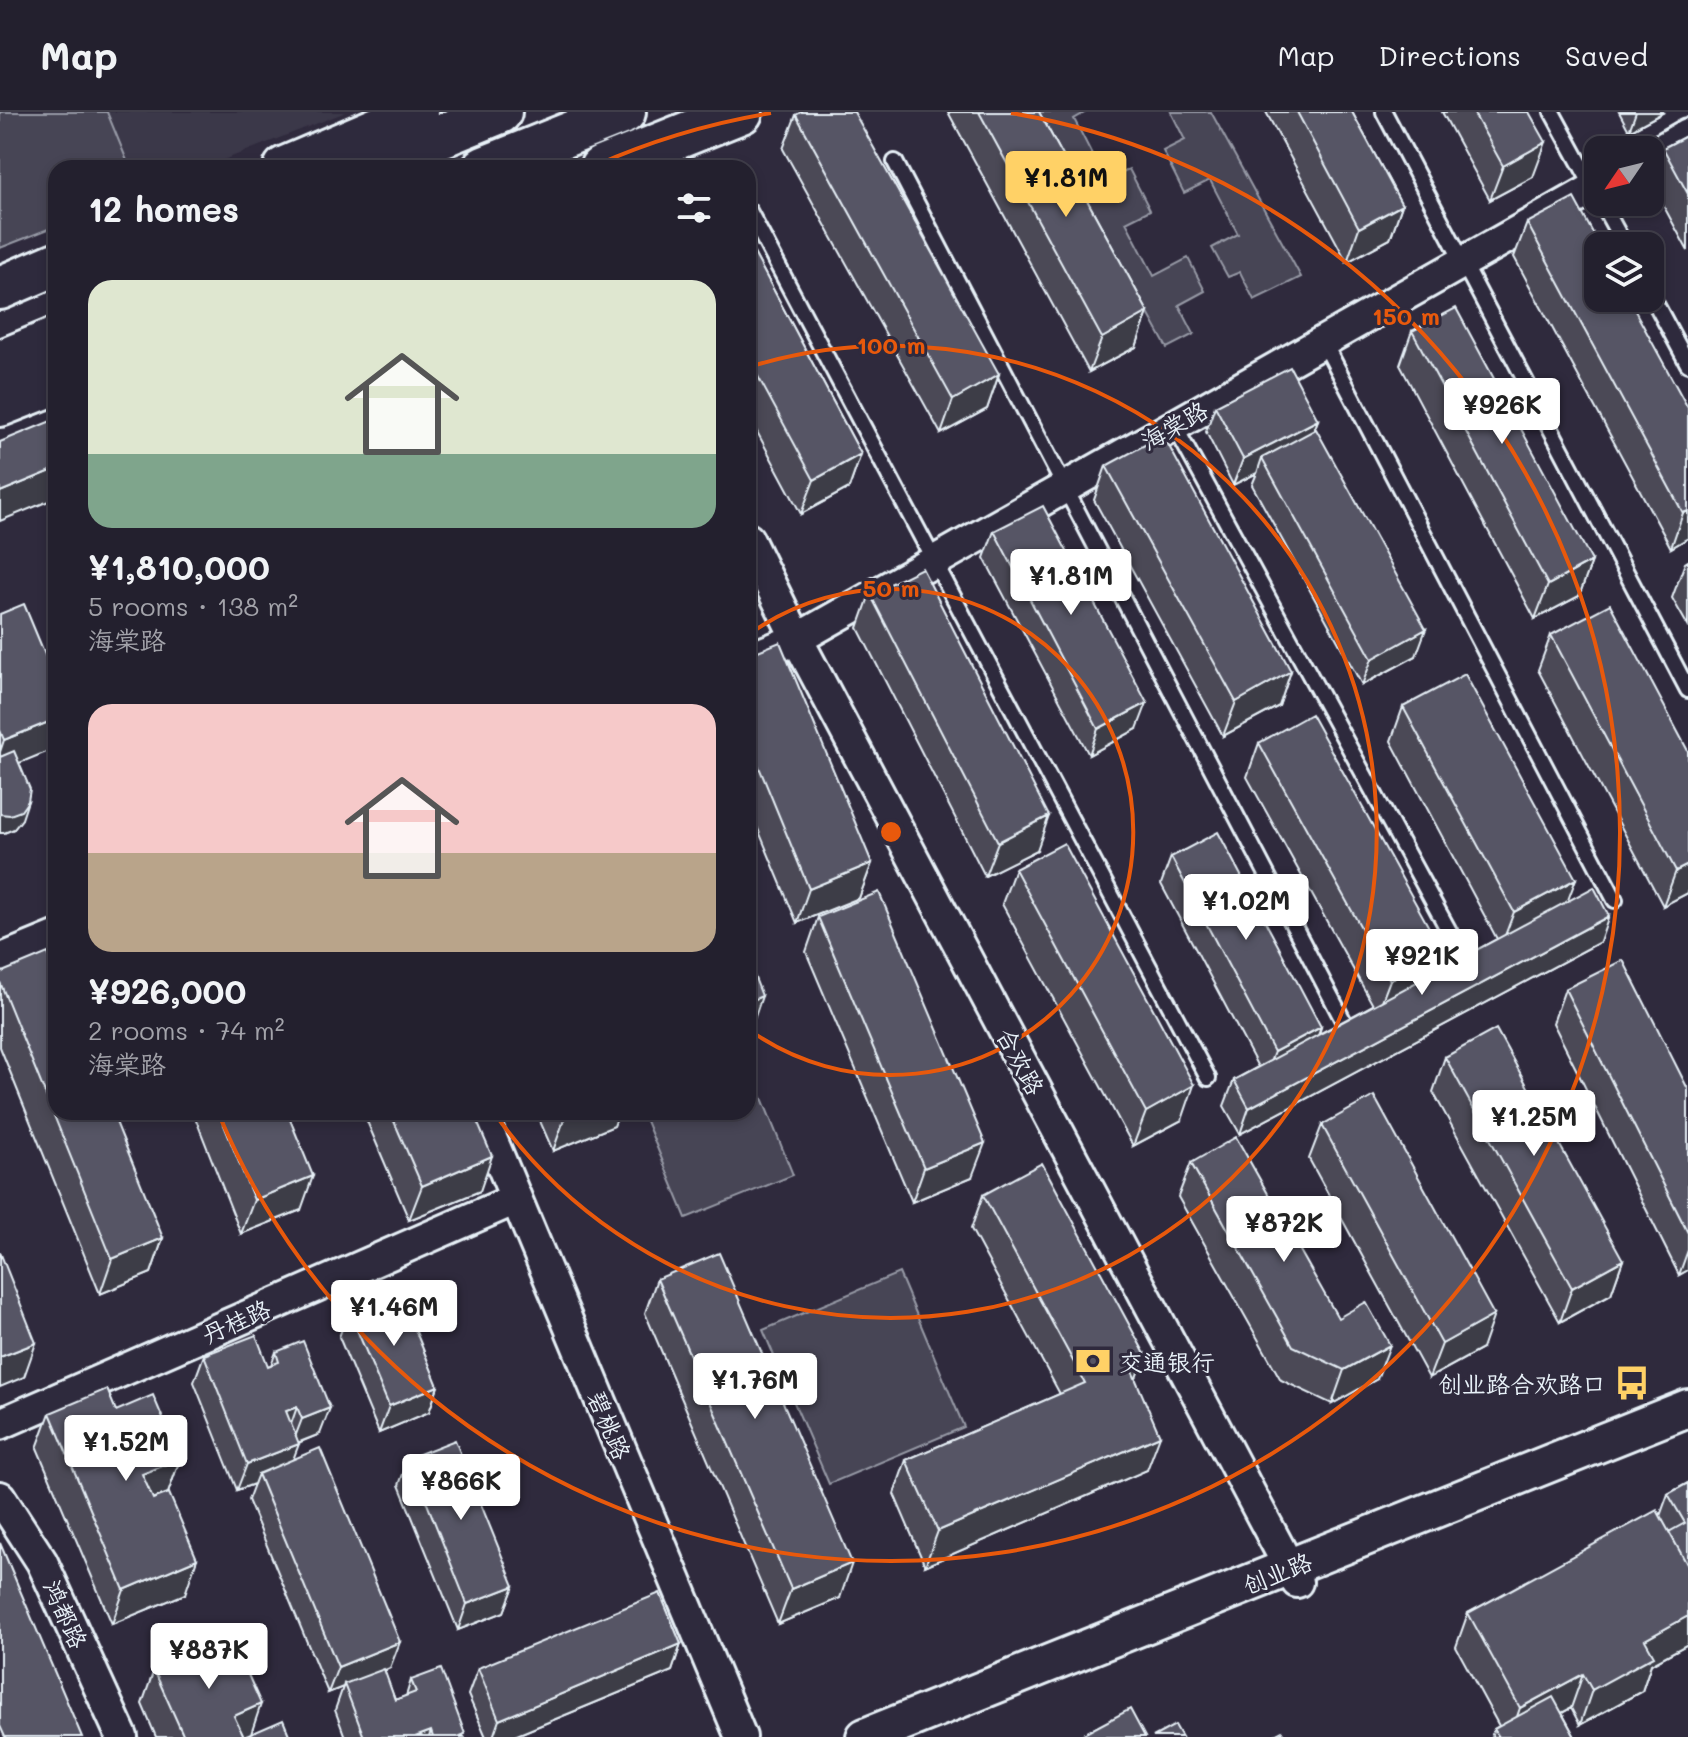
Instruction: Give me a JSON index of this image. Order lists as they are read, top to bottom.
{
  "streets": {
    "street": [
      "海棠路",
      "合欢路",
      "丹桂路",
      "碧桃路",
      "创业路",
      "鸿都路"
    ]
  },
  "crossings": [
    ["海棠路", "合欢路"],
    ["合欢路", "创业路"],
    ["丹桂路", "碧桃路"]
  ],
  "places": {
    "bank": ["交通银行"],
    "bus stop": ["创业路合欢路口"]
  },
  "north": "bottom left",
  "page": {
    "header": "Map",
    "nav": ["Map", "Directions", "Saved"],
    "price": [
      "¥1.81M",
      "¥926K",
      "¥1.81M",
      "¥1.02M",
      "¥921K",
      "¥1.25M",
      "¥872K",
      "¥1.46M",
      "¥1.76M",
      "¥1.52M",
      "¥866K",
      "¥887K"
    ],
    "heading": "12 homes",
    "list": [
      {
        "name": "¥1,810,000",
        "note": "5 rooms · 138 m² · 海棠路"
      },
      {
        "name": "¥926,000",
        "note": "2 rooms · 74 m² · 海棠路"
      }
    ]
  },
  "rings": ["150 m", "100 m", "50 m"]
}
